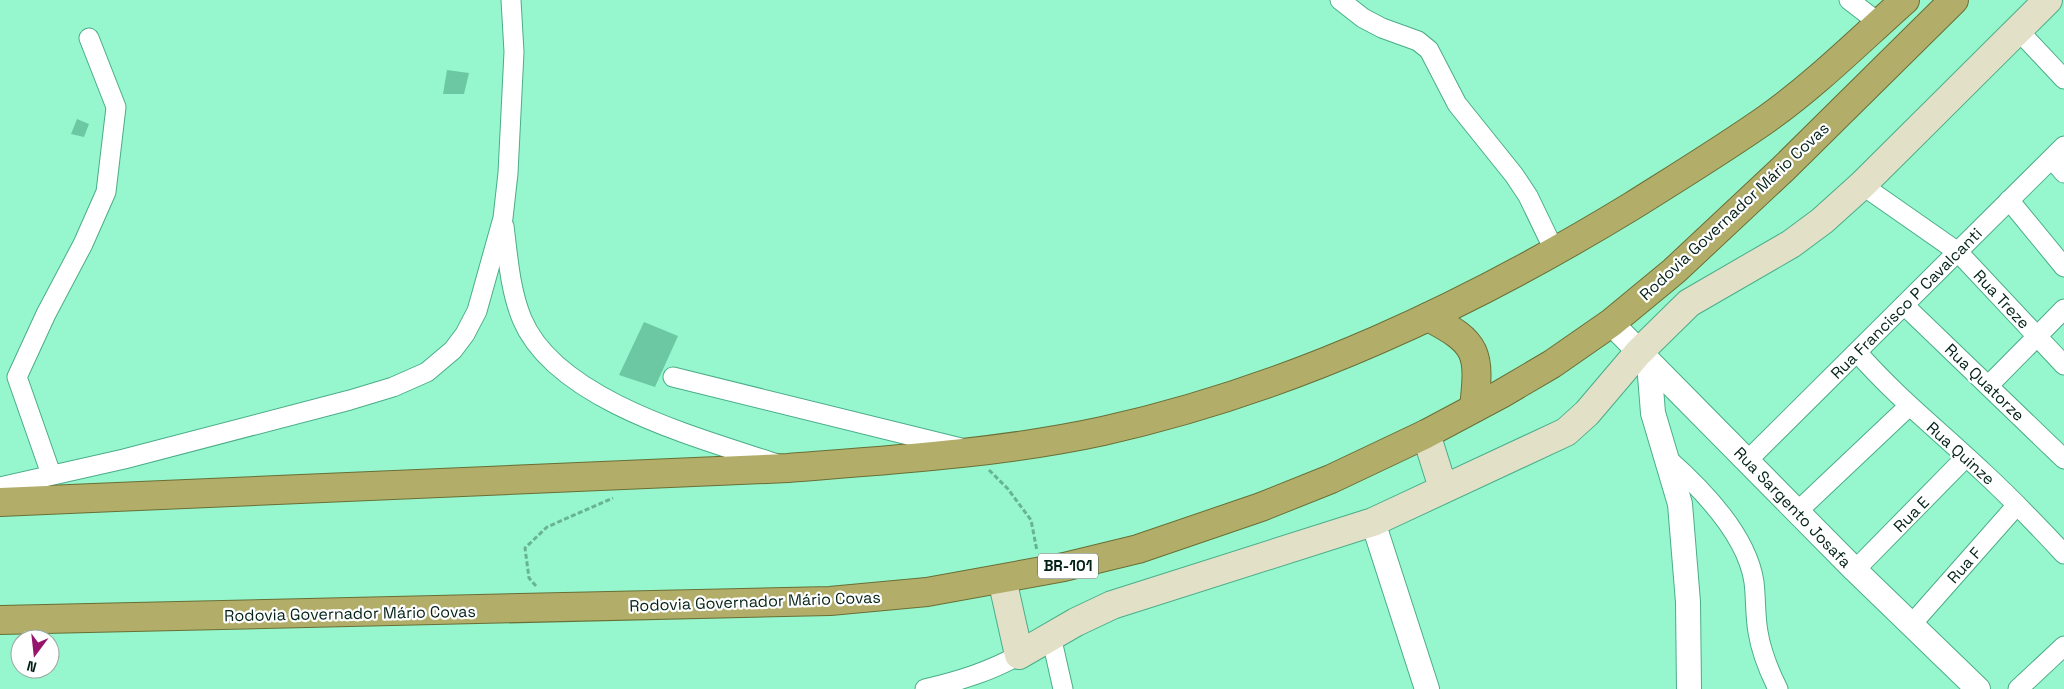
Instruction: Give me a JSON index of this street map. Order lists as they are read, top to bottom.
{
  "streets": {
    "highway": ["Rodovia Governador Mário Covas", "BR-101"],
    "street": [
      "Rua Treze",
      "Rua Francisco P Cavalcanti",
      "Rua Quatorze",
      "Rua Quinze",
      "Rua Sargento Josafa",
      "Rua E",
      "Rua F"
    ]
  },
  "crossings": [
    ["Rodovia Governador Mário Covas", "Rua Sargento Josafa"],
    ["Rua Treze", "Rua Francisco P Cavalcanti"],
    ["Rua Francisco P Cavalcanti", "Rua Quatorze"],
    ["Rua Francisco P Cavalcanti", "Rua Quinze"],
    ["Rua Francisco P Cavalcanti", "Rua Sargento Josafa"],
    ["Rua Quinze", "Rua E"],
    ["Rua Quinze", "Rua F"],
    ["Rua Sargento Josafa", "Rua E"],
    ["Rua Sargento Josafa", "Rua F"]
  ],
  "north": "bottom"
}
